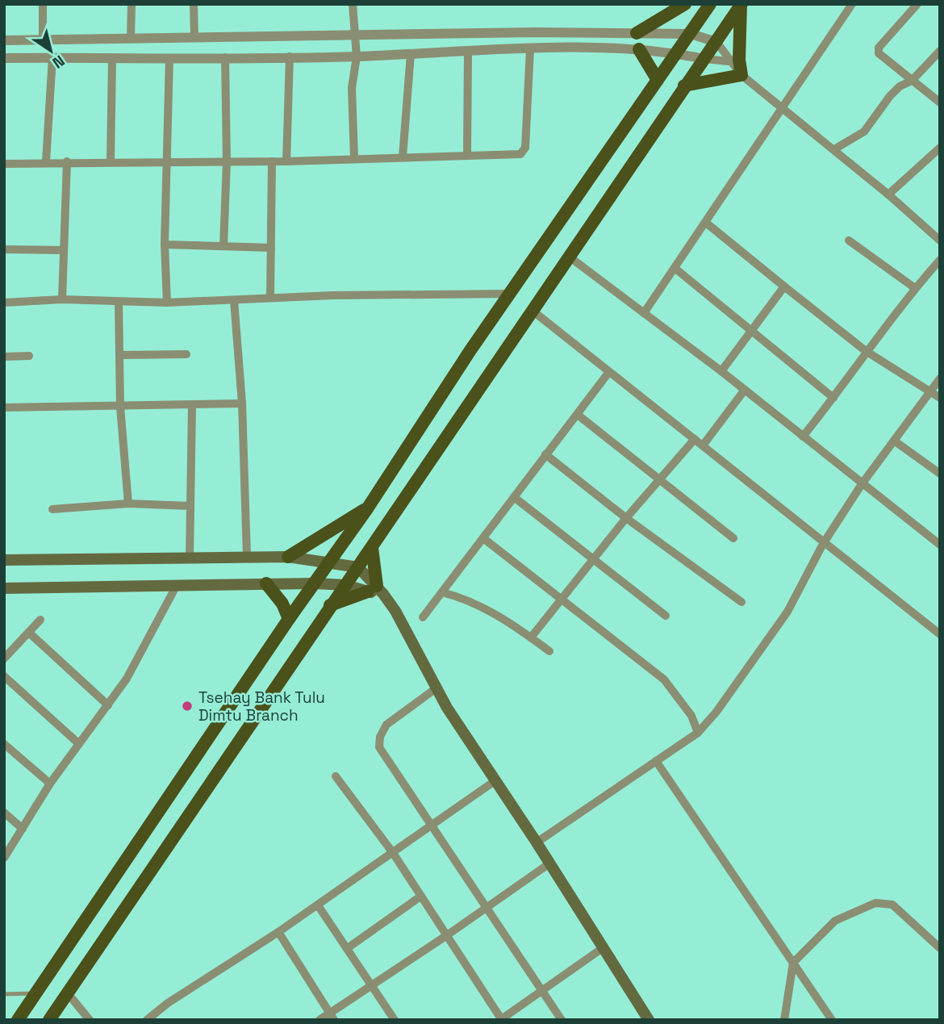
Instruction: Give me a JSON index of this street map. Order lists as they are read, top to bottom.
{
  "places": ["Tsehay Bank Tulu Dimtu Branch"],
  "north": "bottom right"
}
